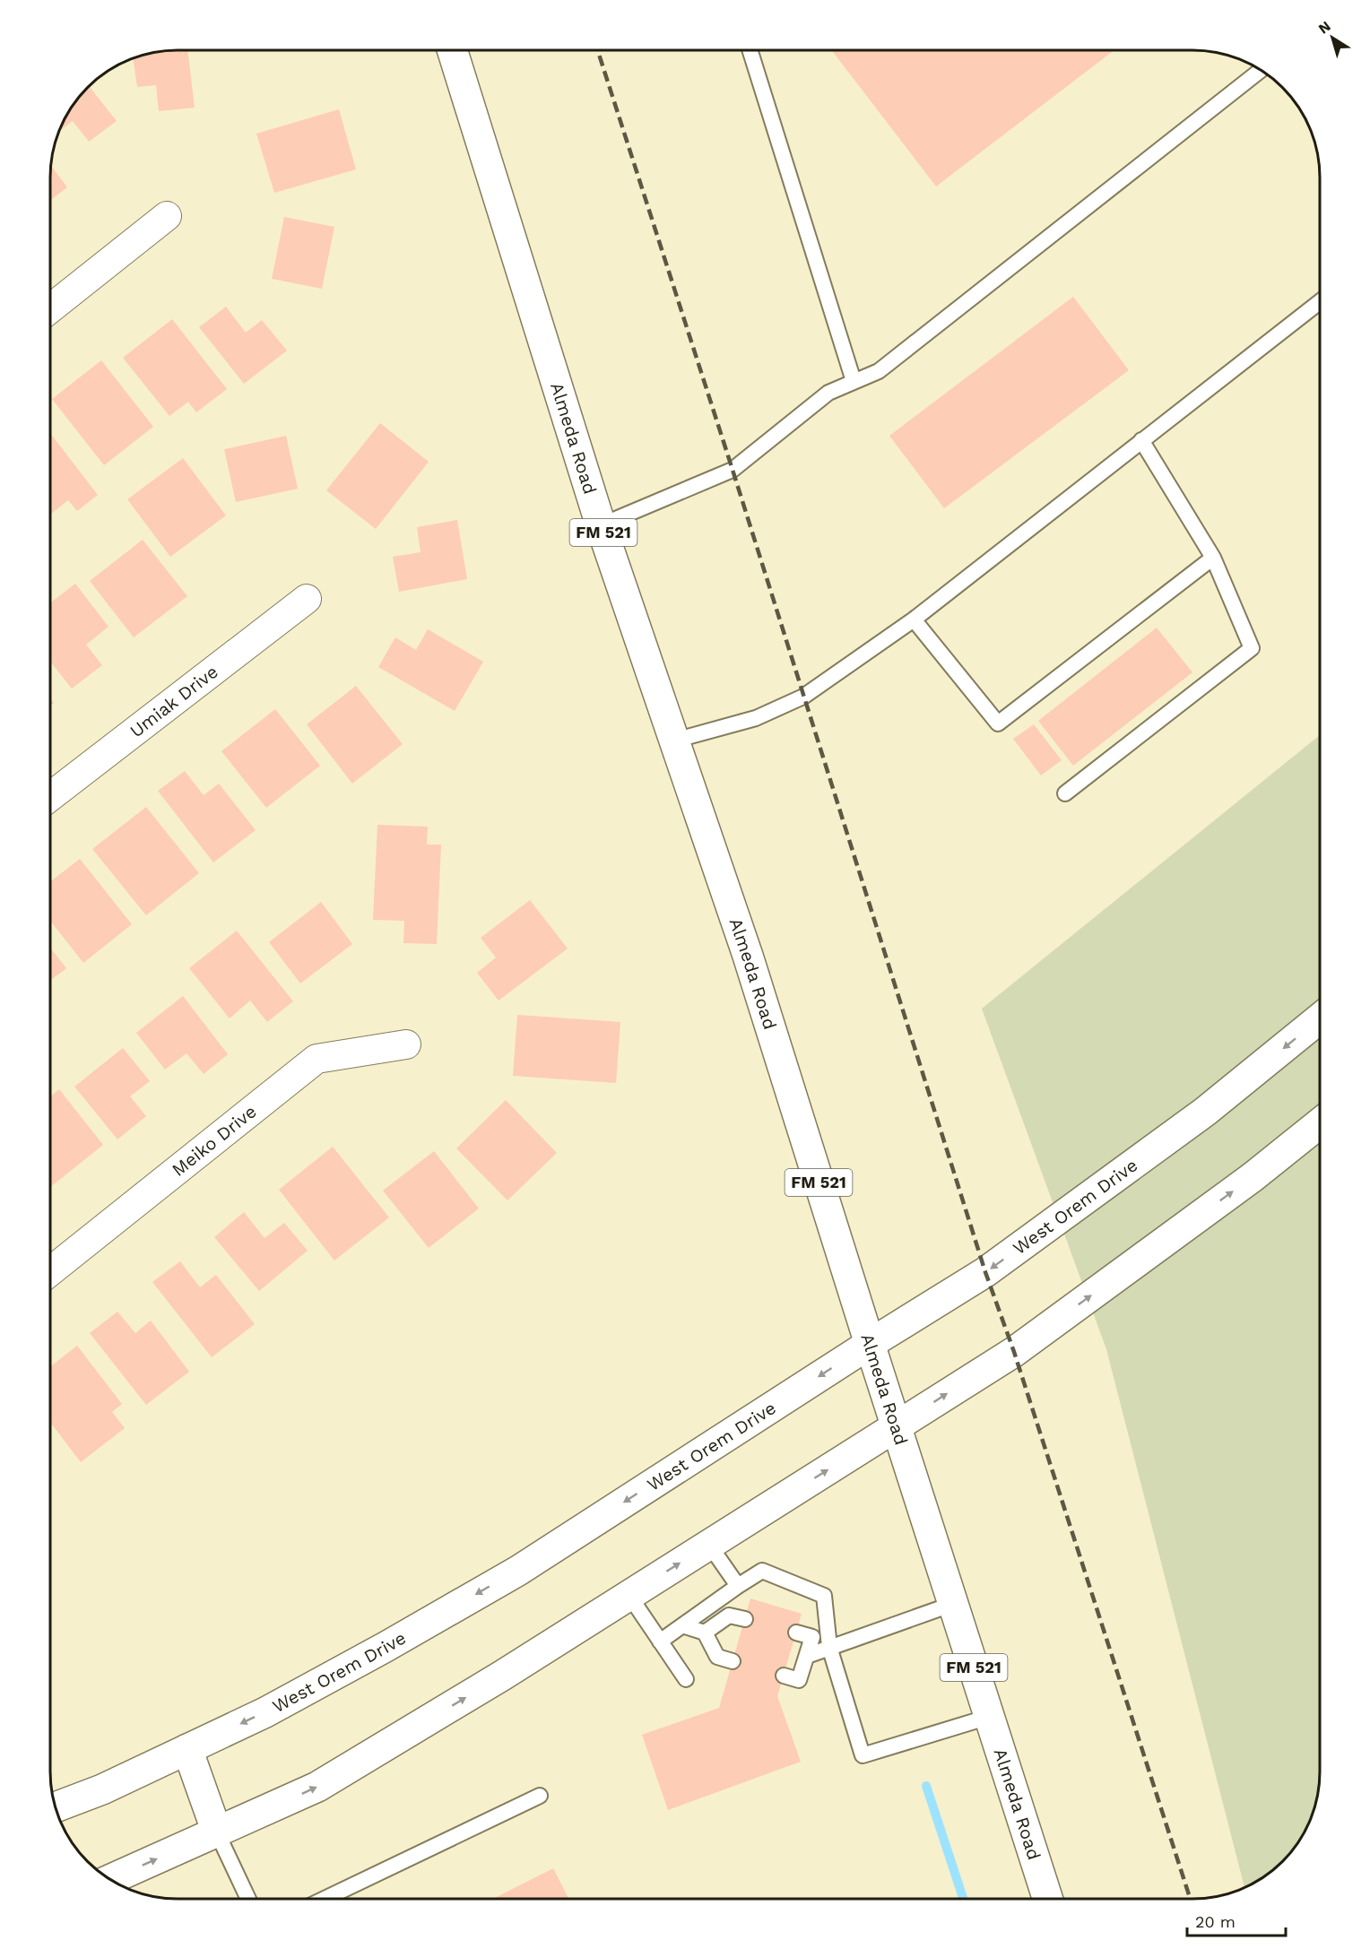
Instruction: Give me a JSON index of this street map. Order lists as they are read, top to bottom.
{
  "streets": {
    "main road": ["Almeda Road", "FM 521", "West Orem Drive"],
    "street": ["Umiak Drive", "Meiko Drive"]
  },
  "crossings": [
    ["Almeda Road", "West Orem Drive"]
  ],
  "scale_bar": "20 m",
  "north": "top left"
}
